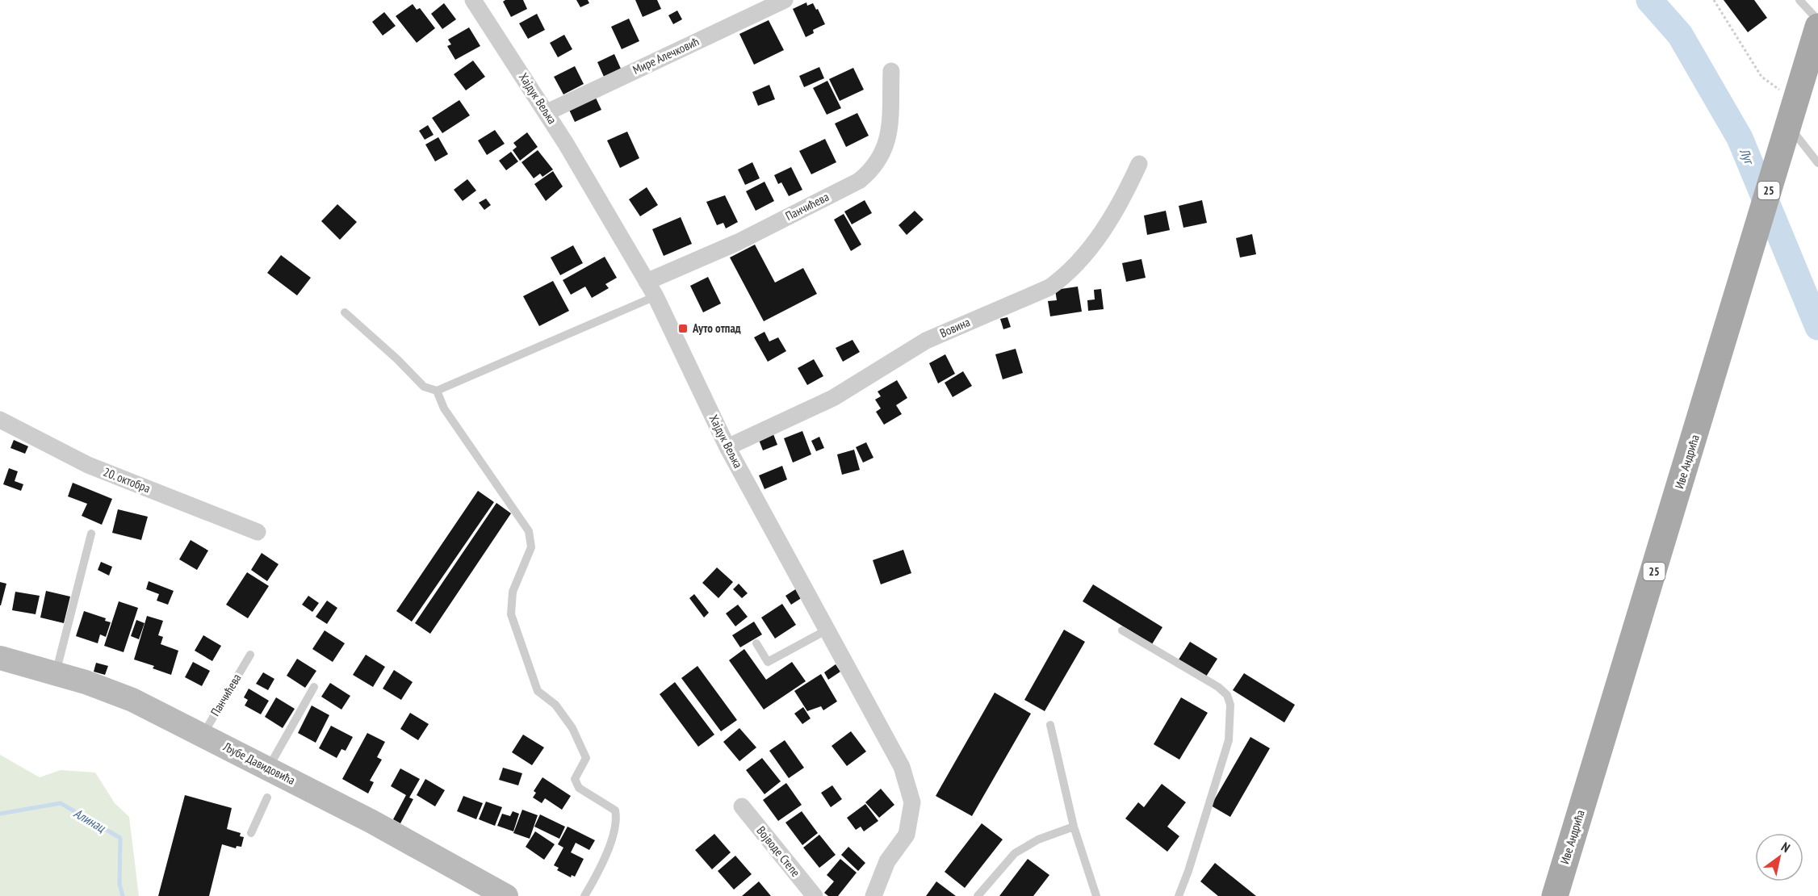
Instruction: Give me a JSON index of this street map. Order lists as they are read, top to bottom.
{
  "streets": {
    "main road": ["25", "Иве Андрића", "Љубе Давидовића"],
    "street": [
      "Мире Алечковић",
      "Хајдук Вељка",
      "Панчићева",
      "Вовина",
      "20. октобра",
      "Војводе Степе"
    ]
  },
  "crossings": [
    ["Мире Алечковић", "Хајдук Вељка"],
    ["Хајдук Вељка", "Панчићева"],
    ["Хајдук Вељка", "Вовина"],
    ["Панчићева", "Љубе Давидовића"]
  ],
  "water": ["Луг", "Алинац"],
  "places": {
    "transit": ["Ауто отпад"]
  },
  "north": "top right"
}
